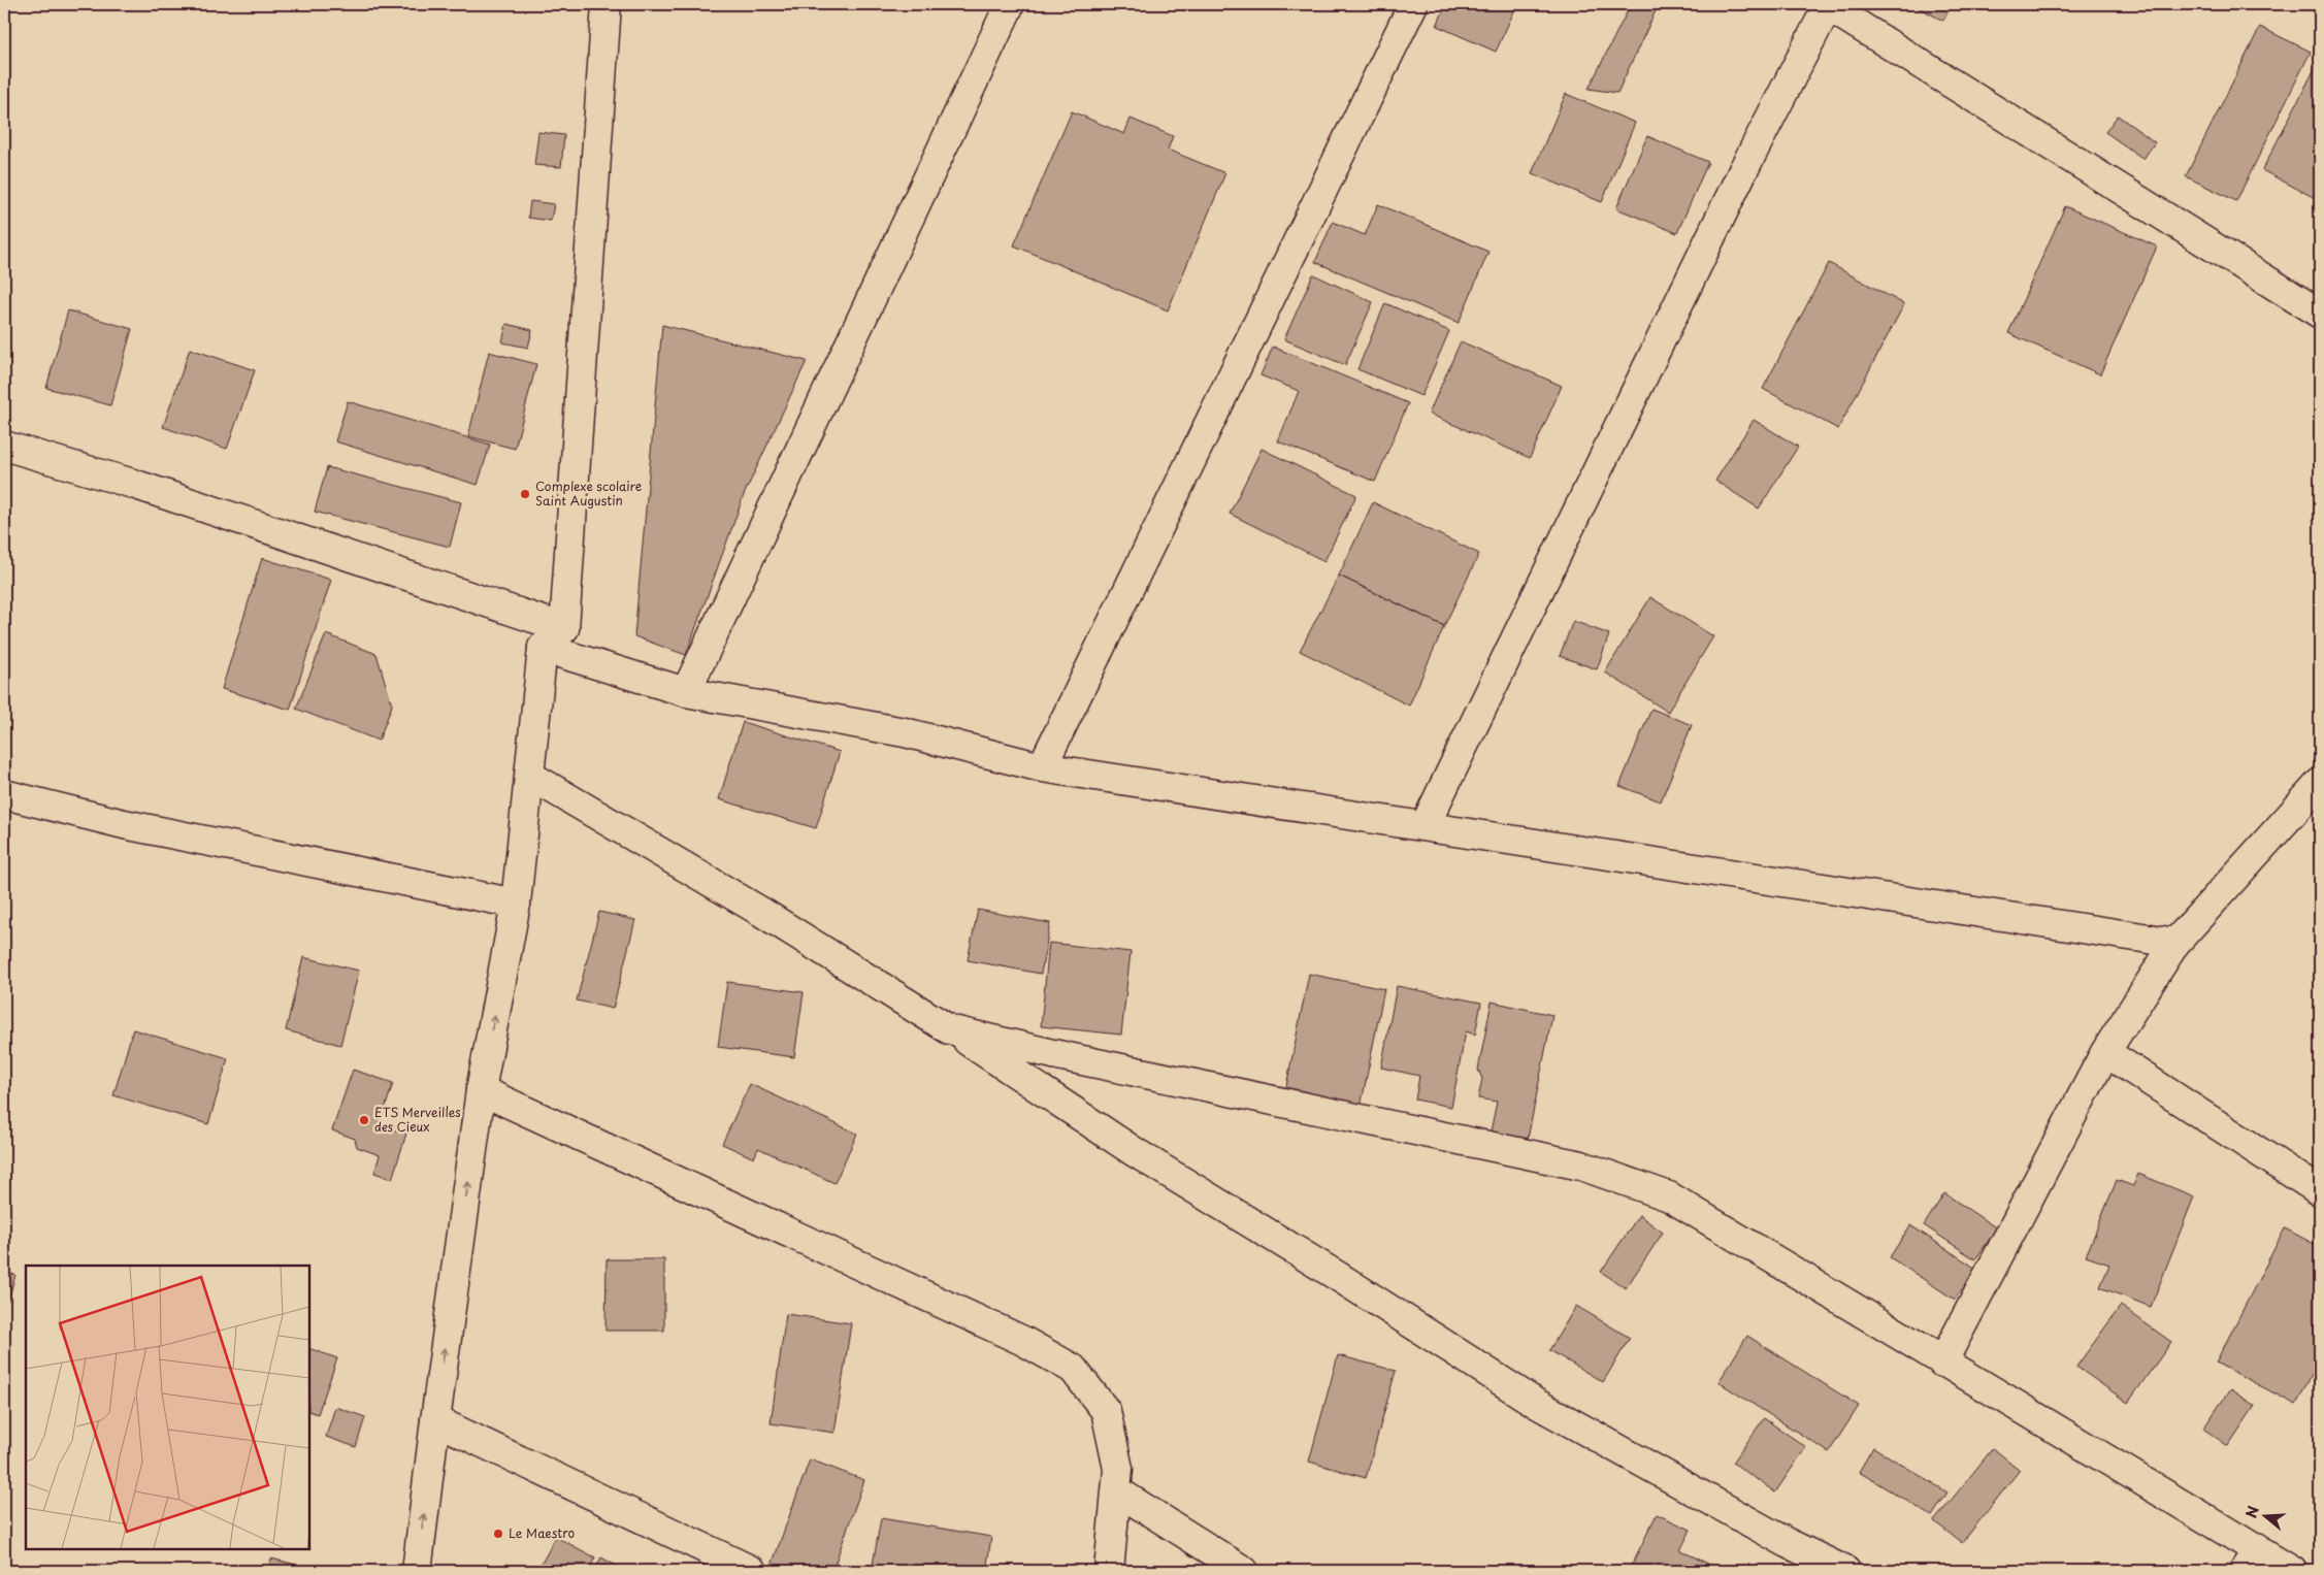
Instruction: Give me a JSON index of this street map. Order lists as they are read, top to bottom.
{
  "places": ["Complexe scolaire Saint Augustin", "ETS Merveilles des Cieux", "Le Maestro"],
  "north": "left"
}
